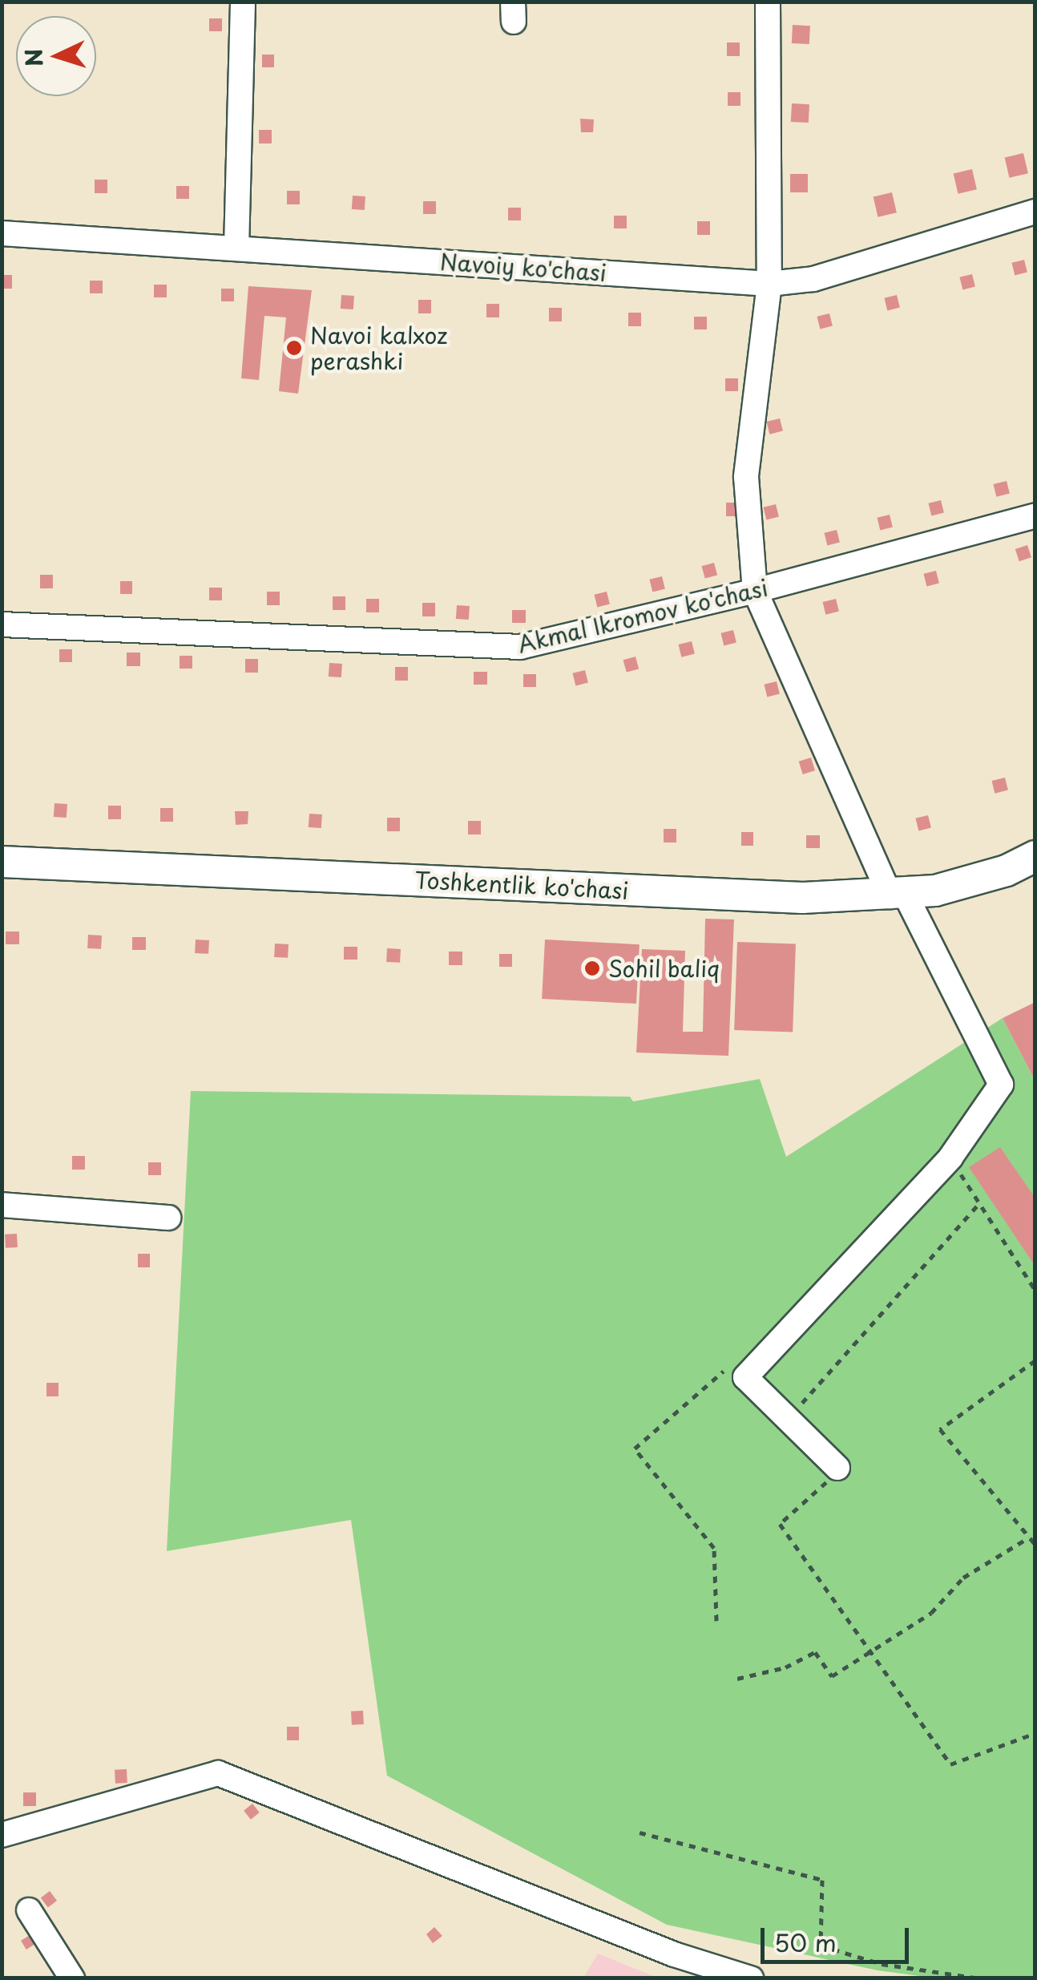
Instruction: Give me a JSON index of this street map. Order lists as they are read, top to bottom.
{
  "streets": {
    "main road": ["Toshkentlik ko'chasi"],
    "street": ["Navoiy ko'chasi", "Akmal Ikromov ko'chasi"]
  },
  "places": ["Navoi kalxoz perashki", "Sohil baliq"],
  "scale_bar": "50 m",
  "north": "left"
}
